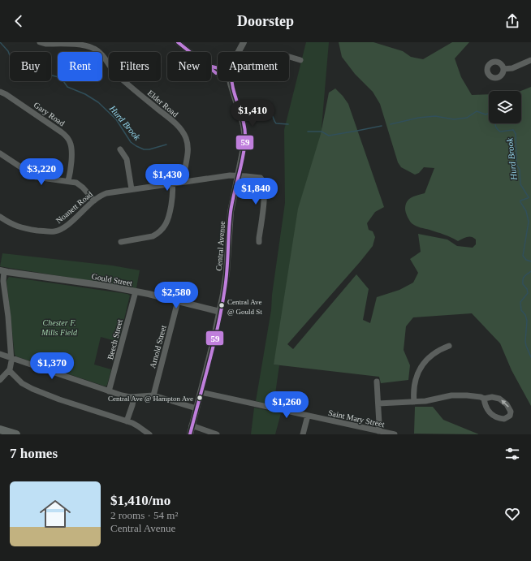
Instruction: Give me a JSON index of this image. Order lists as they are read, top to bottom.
{
  "streets": {
    "main road": ["Central Avenue", "Gould Street"],
    "street": [
      "Elder Road",
      "Gary Road",
      "Noanett Road",
      "Beech Street",
      "Arnold Street",
      "Saint Mary Street"
    ]
  },
  "crossings": [
    ["Elder Road", "Noanett Road"],
    ["Noanett Road", "Central Avenue"],
    ["Central Avenue", "Gould Street"],
    ["Central Avenue", "Saint Mary Street"],
    ["Gould Street", "Beech Street"],
    ["Gould Street", "Arnold Street"]
  ],
  "water": ["Hurd Brook"],
  "parks": ["Chester F. Mills Field"],
  "places": ["Central Ave @ Gould St", "Central Ave @ Hampton Ave"],
  "lines": ["transit line 59"],
  "page": {
    "header": "Doorstep",
    "chip": [
      "Buy",
      "Rent",
      "Filters",
      "New",
      "Apartment"
    ],
    "price": [
      "$1,410",
      "$3,220",
      "$1,430",
      "$1,840",
      "$2,580",
      "$1,370",
      "$1,260"
    ],
    "heading": "7 homes",
    "list": [
      {
        "name": "$1,410/mo",
        "note": "2 rooms · 54 m² · Central Avenue"
      }
    ]
  }
}
